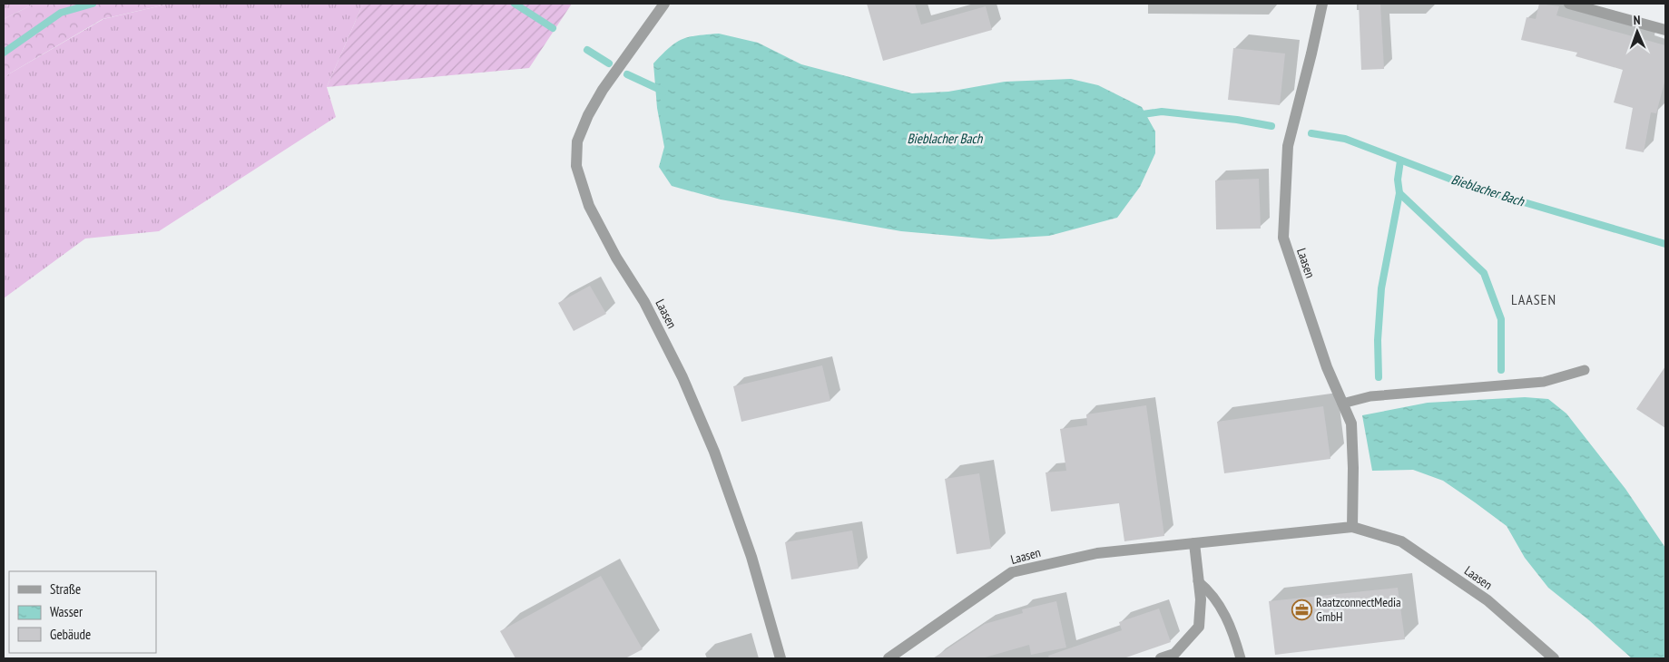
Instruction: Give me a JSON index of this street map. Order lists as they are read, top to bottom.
{
  "streets": {
    "street": ["Laasen"]
  },
  "districts": ["LAASEN"],
  "water": ["Bieblacher Bach"],
  "places": {
    "office": ["RaatzconnectMedia GmbH"]
  },
  "legend": ["Straße", "Wasser", "Gebäude"],
  "north": "top"
}
